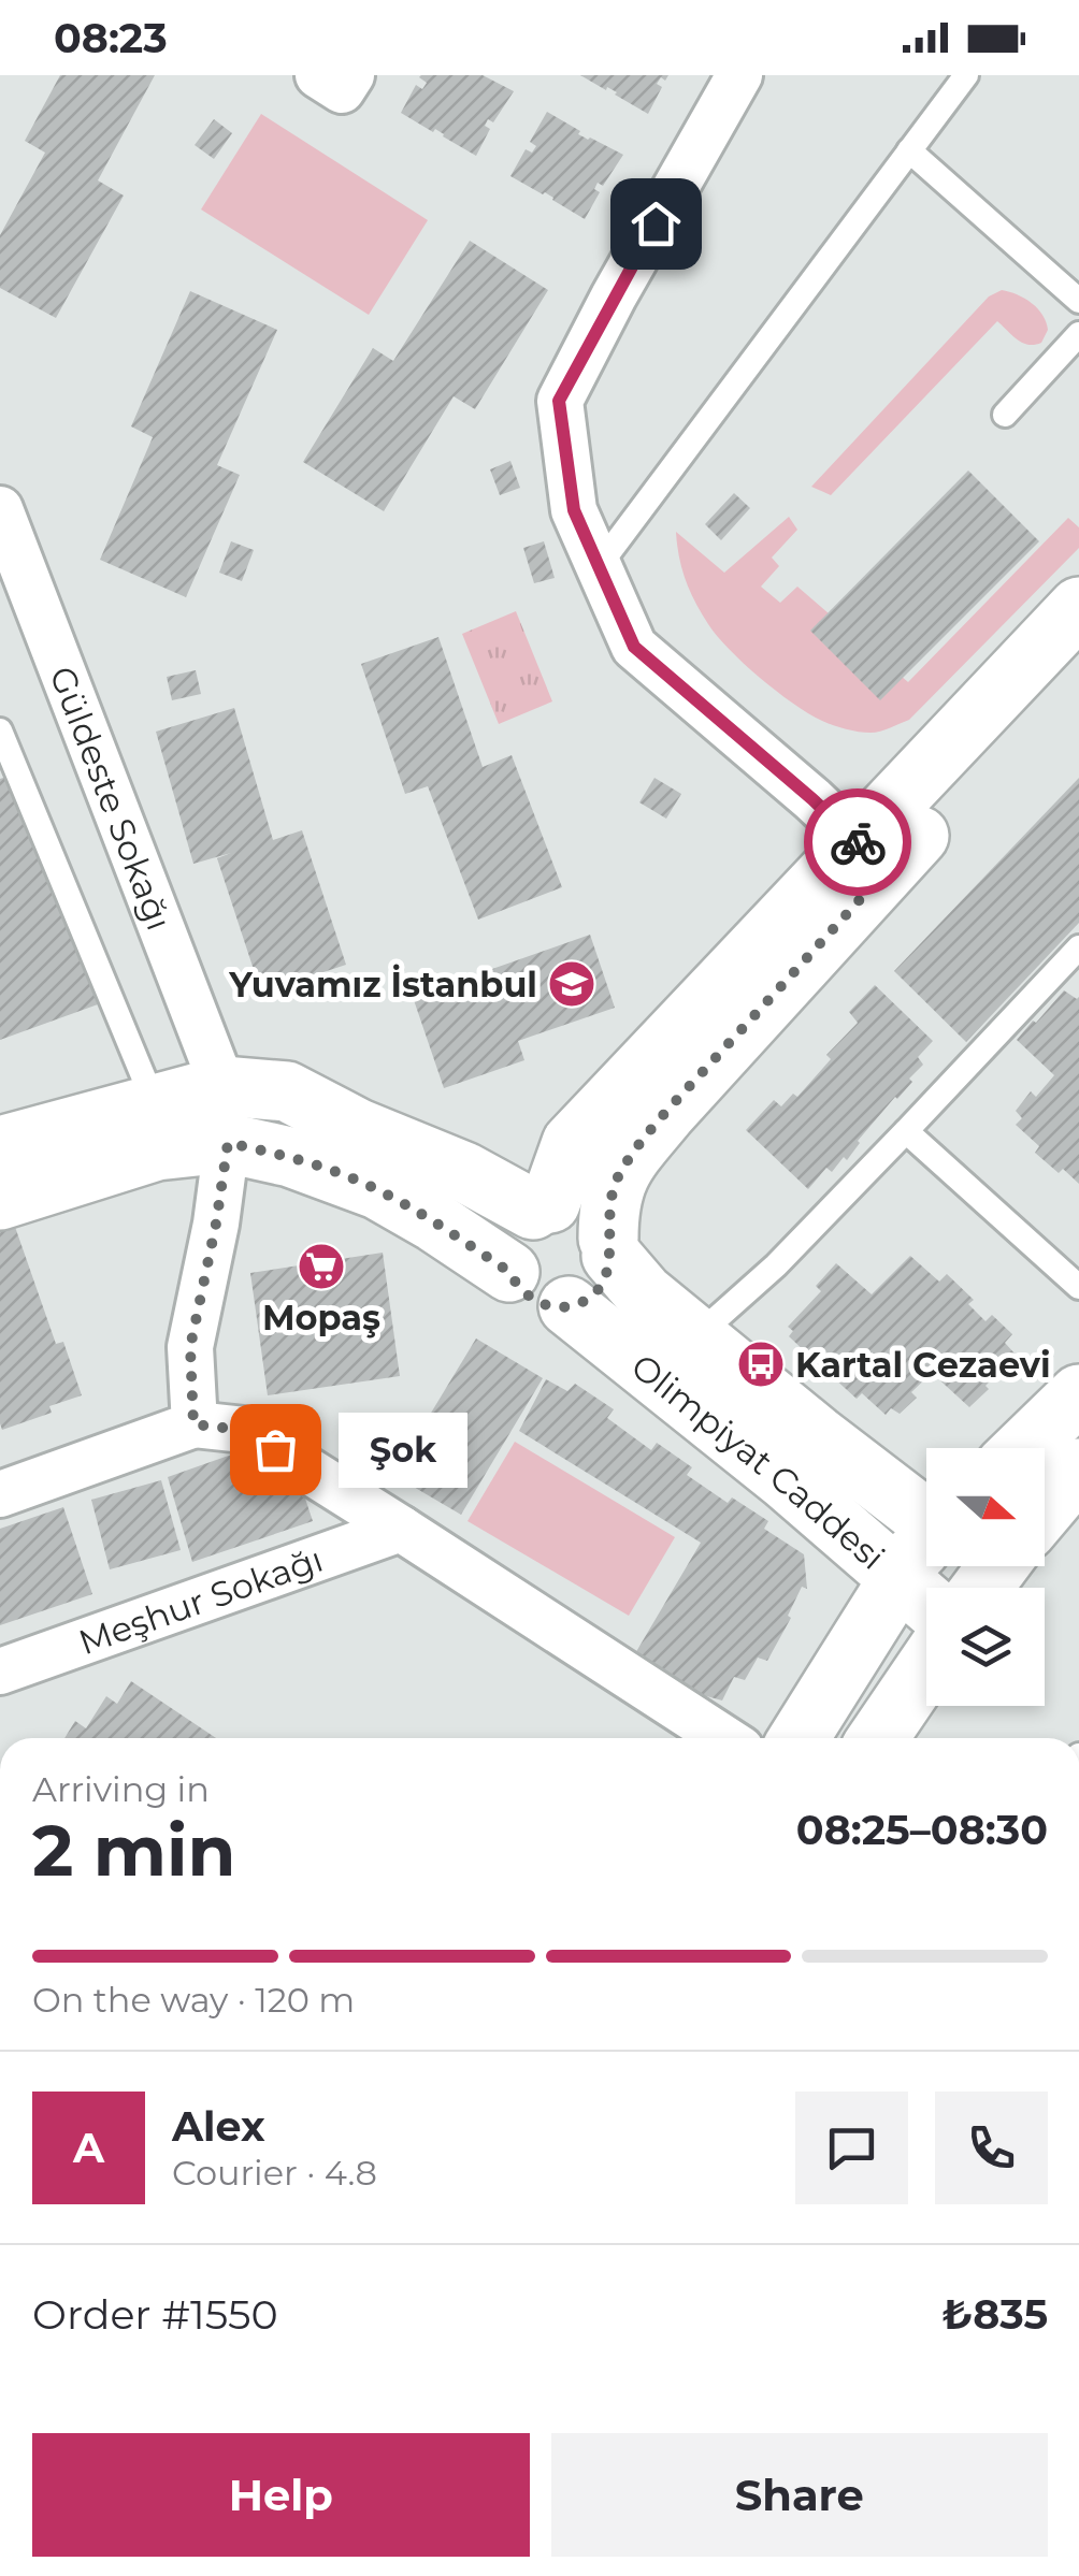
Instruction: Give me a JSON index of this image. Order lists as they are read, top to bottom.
{
  "streets": {
    "main road": ["Olimpiyat Caddesi"],
    "street": ["Güldeste Sokağı", "Meşhur Sokağı"]
  },
  "places": {
    "school or university": ["Yuvamız İstanbul"],
    "supermarket": ["Mopaş"],
    "bus stop": ["Kartal Cezaevi"],
    "other": ["Şok"]
  },
  "north": "right",
  "page": {
    "status": "08:23",
    "bubble": "Şok",
    "heading": ["2 min", "Arriving in", "08:25–08:30"],
    "panel": [
      "Alex",
      "Courier · 4.8",
      "Order #1550",
      "₺835"
    ],
    "bar": "On the way · 120 m",
    "round": "A",
    "buttons": ["Help", "Share"]
  }
}
